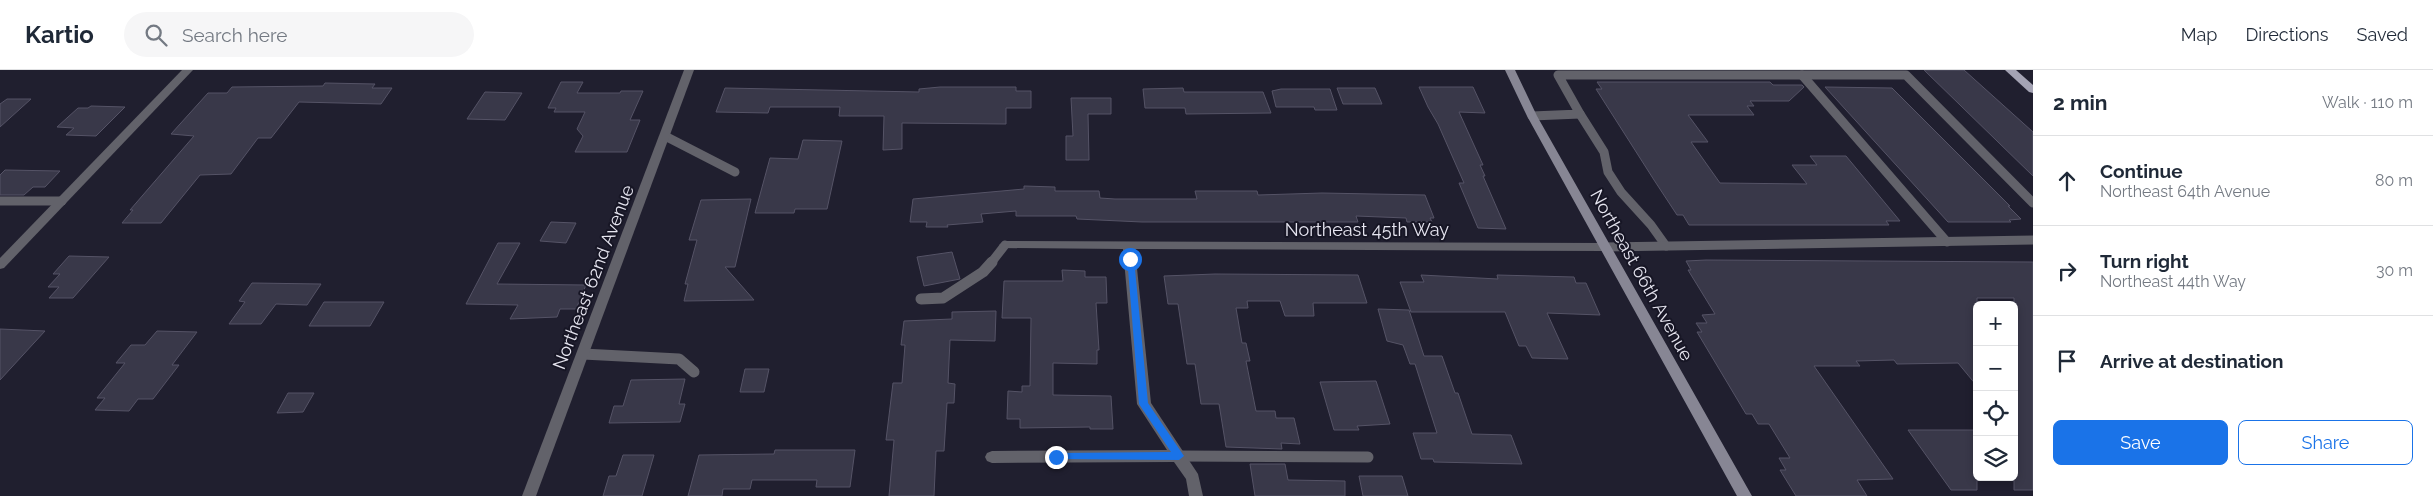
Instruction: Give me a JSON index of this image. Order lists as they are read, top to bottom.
{
  "streets": {
    "street": ["Northeast 45th Way", "Northeast 66th Avenue", "Northeast 62nd Avenue"]
  },
  "crossings": [
    ["Northeast 45th Way", "Northeast 66th Avenue"]
  ],
  "page": {
    "header": "Kartio",
    "search": "Search here",
    "nav": ["Map", "Directions", "Saved"],
    "heading": ["2 min", "Walk · 110 m"],
    "list": [
      ["Continue", "Northeast 64th Avenue", "80 m"],
      ["Turn right", "Northeast 44th Way", "30 m"],
      "Arrive at destination"
    ],
    "map_buttons": ["+", "−"],
    "buttons": ["Save", "Share"]
  }
}
